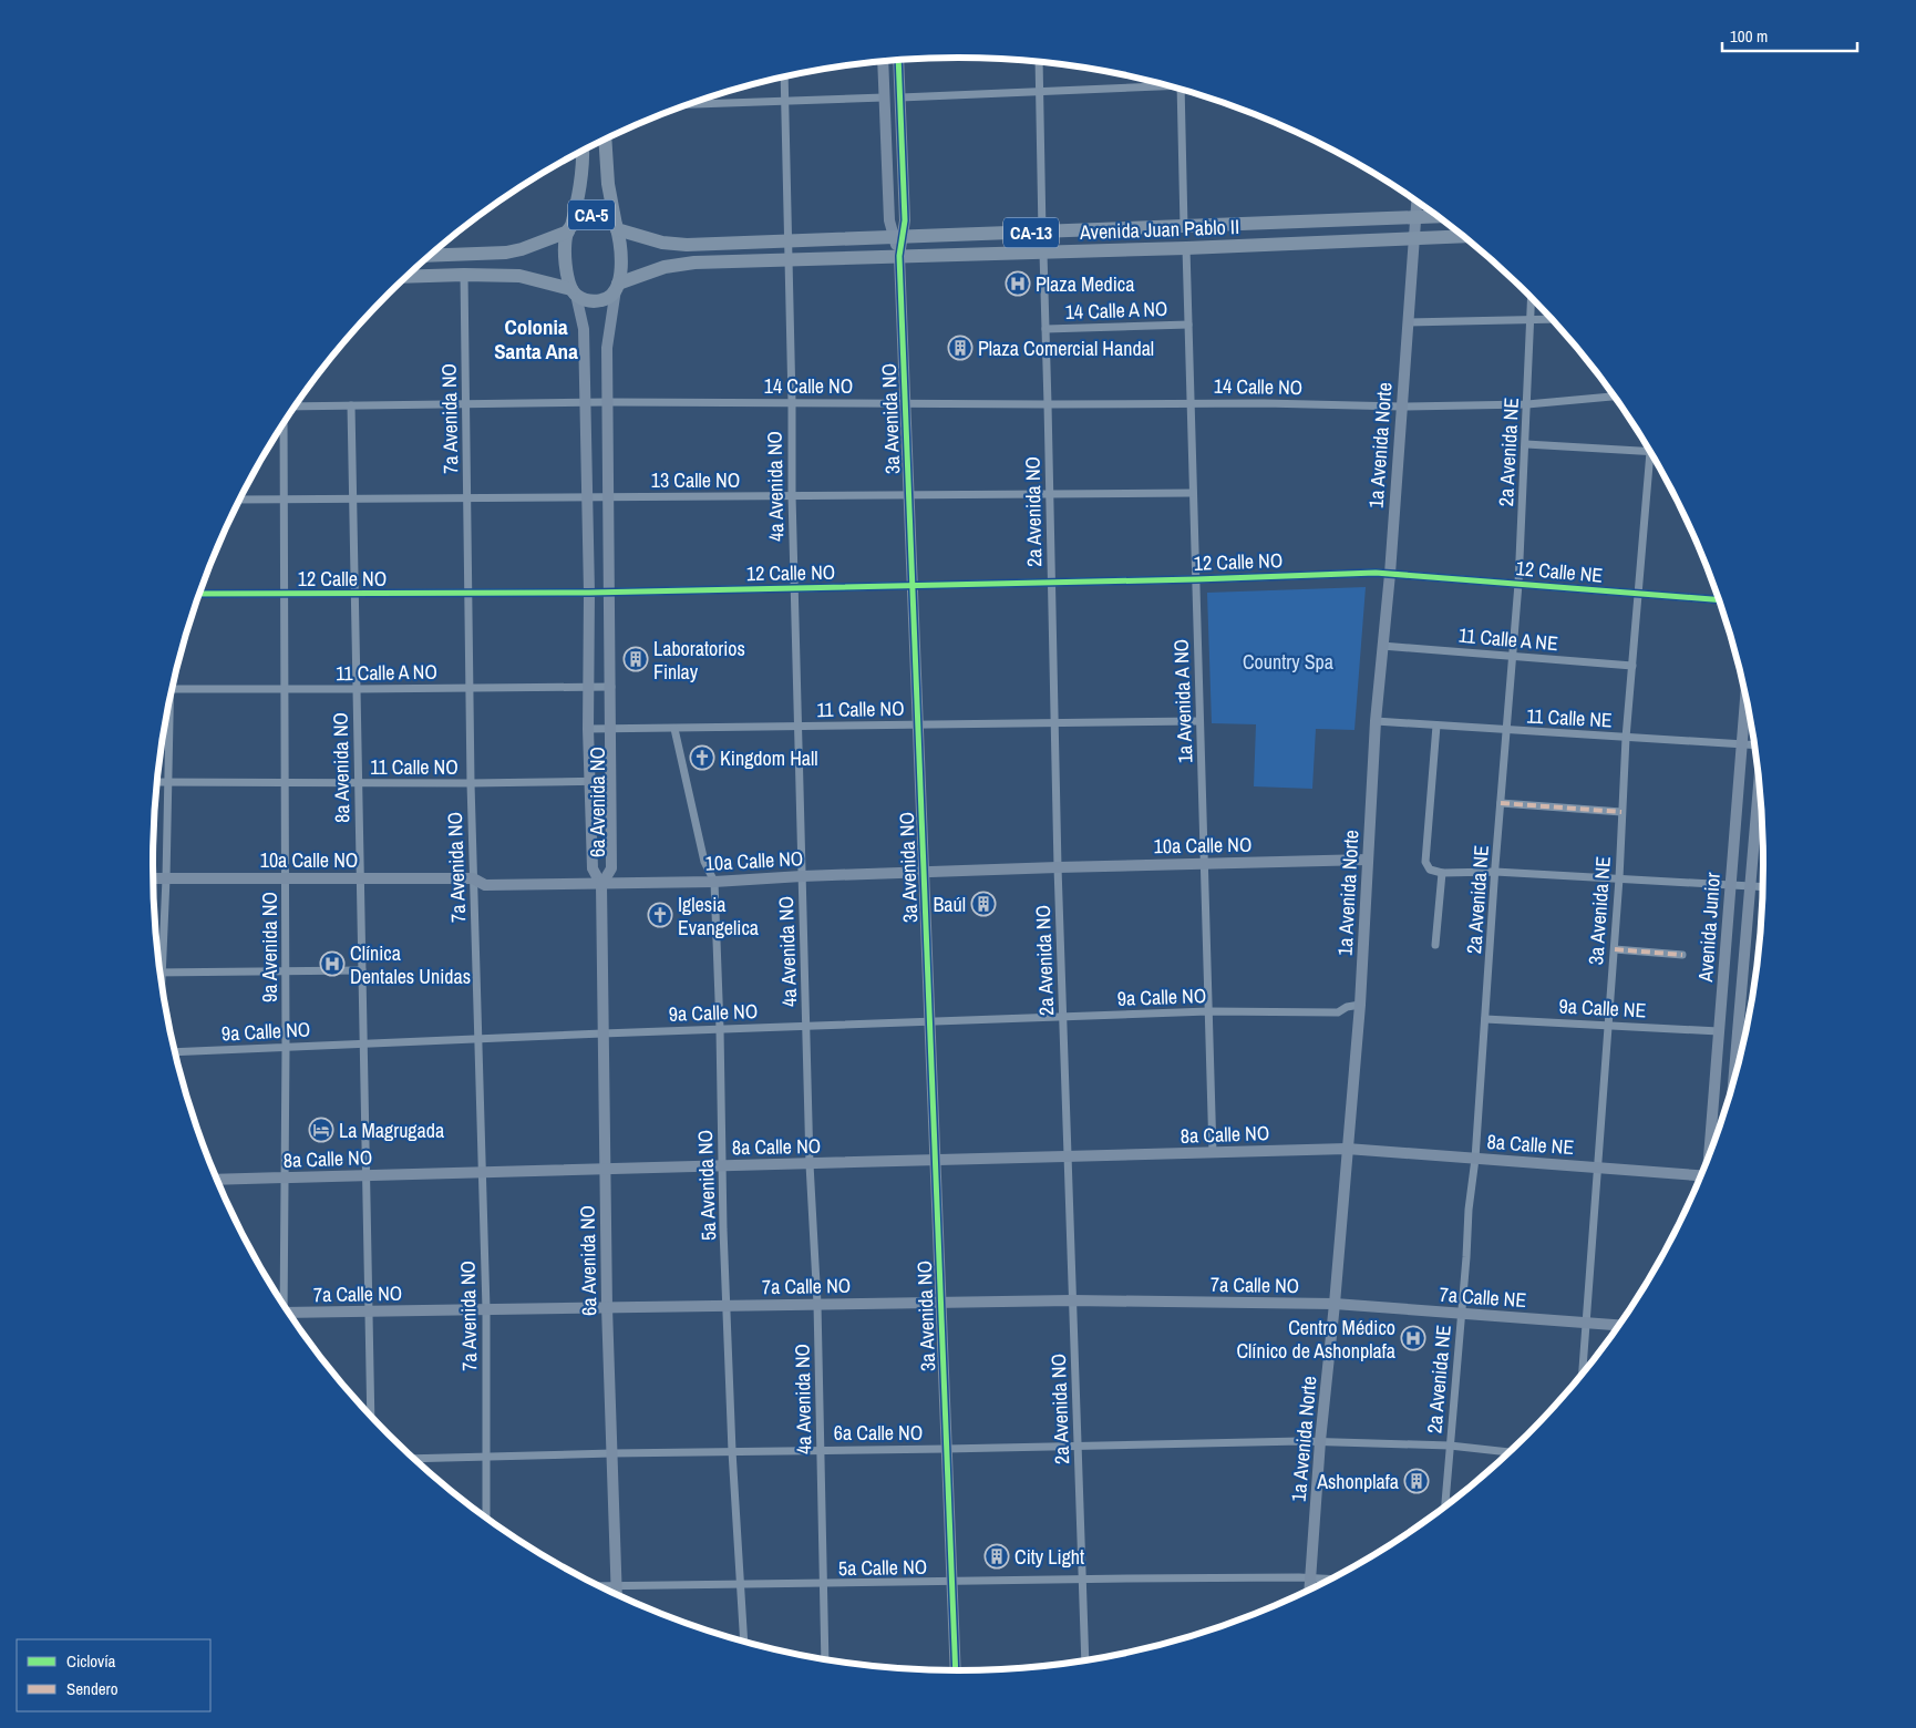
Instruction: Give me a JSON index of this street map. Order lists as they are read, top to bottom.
{
  "streets": {
    "highway": ["CA-5", "Avenida Juan Pablo II", "CA-13"],
    "street": [
      "14 Calle A NO",
      "14 Calle NO",
      "7a Avenida NO",
      "3a Avenida NO",
      "1a Avenida Norte",
      "2a Avenida NE",
      "13 Calle NO",
      "4a Avenida NO",
      "2a Avenida NO",
      "12 Calle NO",
      "12 Calle NE",
      "11 Calle A NE",
      "11 Calle A NO",
      "1a Avenida A NO",
      "11 Calle NO",
      "11 Calle NE",
      "8a Avenida NO",
      "6a Avenida NO",
      "10a Calle NO",
      "3a Avenida NE",
      "Avenida Junior",
      "9a Avenida NO",
      "9a Calle NO",
      "9a Calle NE",
      "8a Calle NO",
      "8a Calle NE",
      "5a Avenida NO",
      "7a Calle NO",
      "7a Calle NE",
      "6a Calle NO",
      "5a Calle NO"
    ]
  },
  "crossings": [
    ["CA-5", "Avenida Juan Pablo II"],
    ["CA-5", "6a Avenida NO"],
    ["Avenida Juan Pablo II", "3a Avenida NO"],
    ["Avenida Juan Pablo II", "1a Avenida Norte"],
    ["Avenida Juan Pablo II", "4a Avenida NO"],
    ["Avenida Juan Pablo II", "2a Avenida NO"],
    ["Avenida Juan Pablo II", "1a Avenida A NO"],
    ["Avenida Juan Pablo II", "6a Avenida NO"],
    ["14 Calle A NO", "2a Avenida NO"],
    ["14 Calle A NO", "1a Avenida A NO"],
    ["14 Calle NO", "7a Avenida NO"],
    ["14 Calle NO", "3a Avenida NO"],
    ["14 Calle NO", "1a Avenida Norte"],
    ["14 Calle NO", "2a Avenida NE"],
    ["14 Calle NO", "4a Avenida NO"],
    ["14 Calle NO", "2a Avenida NO"],
    ["14 Calle NO", "1a Avenida A NO"],
    ["14 Calle NO", "8a Avenida NO"],
    ["14 Calle NO", "6a Avenida NO"],
    ["7a Avenida NO", "13 Calle NO"],
    ["7a Avenida NO", "12 Calle NO"],
    ["7a Avenida NO", "11 Calle A NO"],
    ["7a Avenida NO", "11 Calle NO"],
    ["7a Avenida NO", "10a Calle NO"],
    ["7a Avenida NO", "9a Calle NO"],
    ["7a Avenida NO", "8a Calle NO"],
    ["7a Avenida NO", "7a Calle NO"],
    ["7a Avenida NO", "6a Calle NO"],
    ["3a Avenida NO", "13 Calle NO"],
    ["3a Avenida NO", "12 Calle NO"],
    ["3a Avenida NO", "11 Calle NO"],
    ["3a Avenida NO", "10a Calle NO"],
    ["3a Avenida NO", "9a Calle NO"],
    ["3a Avenida NO", "8a Calle NO"],
    ["3a Avenida NO", "7a Calle NO"],
    ["3a Avenida NO", "6a Calle NO"],
    ["3a Avenida NO", "5a Calle NO"],
    ["1a Avenida Norte", "12 Calle NO"],
    ["1a Avenida Norte", "12 Calle NE"],
    ["1a Avenida Norte", "11 Calle A NE"],
    ["1a Avenida Norte", "11 Calle NE"],
    ["1a Avenida Norte", "10a Calle NO"],
    ["1a Avenida Norte", "9a Calle NO"],
    ["1a Avenida Norte", "8a Calle NO"],
    ["1a Avenida Norte", "8a Calle NE"],
    ["1a Avenida Norte", "7a Calle NO"],
    ["1a Avenida Norte", "7a Calle NE"],
    ["1a Avenida Norte", "6a Calle NO"],
    ["1a Avenida Norte", "5a Calle NO"],
    ["2a Avenida NE", "12 Calle NE"],
    ["2a Avenida NE", "11 Calle A NE"],
    ["2a Avenida NE", "11 Calle NE"],
    ["2a Avenida NE", "9a Calle NE"],
    ["2a Avenida NE", "8a Calle NE"],
    ["2a Avenida NE", "7a Calle NE"],
    ["2a Avenida NE", "6a Calle NO"],
    ["13 Calle NO", "4a Avenida NO"],
    ["13 Calle NO", "2a Avenida NO"],
    ["13 Calle NO", "1a Avenida A NO"],
    ["13 Calle NO", "8a Avenida NO"],
    ["13 Calle NO", "6a Avenida NO"],
    ["13 Calle NO", "9a Avenida NO"],
    ["4a Avenida NO", "12 Calle NO"],
    ["4a Avenida NO", "11 Calle NO"],
    ["4a Avenida NO", "10a Calle NO"],
    ["4a Avenida NO", "9a Calle NO"],
    ["4a Avenida NO", "8a Calle NO"],
    ["4a Avenida NO", "7a Calle NO"],
    ["4a Avenida NO", "6a Calle NO"],
    ["4a Avenida NO", "5a Calle NO"],
    ["2a Avenida NO", "12 Calle NO"],
    ["2a Avenida NO", "11 Calle NO"],
    ["2a Avenida NO", "10a Calle NO"],
    ["2a Avenida NO", "9a Calle NO"],
    ["2a Avenida NO", "8a Calle NO"],
    ["2a Avenida NO", "7a Calle NO"],
    ["2a Avenida NO", "6a Calle NO"],
    ["2a Avenida NO", "5a Calle NO"],
    ["12 Calle NO", "12 Calle NE"],
    ["12 Calle NO", "1a Avenida A NO"],
    ["12 Calle NO", "8a Avenida NO"],
    ["12 Calle NO", "6a Avenida NO"],
    ["12 Calle NO", "9a Avenida NO"],
    ["12 Calle NE", "3a Avenida NE"],
    ["11 Calle A NE", "3a Avenida NE"],
    ["11 Calle A NO", "8a Avenida NO"],
    ["11 Calle A NO", "6a Avenida NO"],
    ["11 Calle A NO", "9a Avenida NO"],
    ["1a Avenida A NO", "11 Calle NO"],
    ["1a Avenida A NO", "10a Calle NO"],
    ["1a Avenida A NO", "9a Calle NO"],
    ["1a Avenida A NO", "8a Calle NO"],
    ["11 Calle NO", "8a Avenida NO"],
    ["11 Calle NO", "6a Avenida NO"],
    ["11 Calle NO", "9a Avenida NO"],
    ["11 Calle NO", "5a Avenida NO"],
    ["11 Calle NE", "3a Avenida NE"],
    ["11 Calle NE", "Avenida Junior"],
    ["8a Avenida NO", "10a Calle NO"],
    ["8a Avenida NO", "9a Calle NO"],
    ["8a Avenida NO", "8a Calle NO"],
    ["8a Avenida NO", "7a Calle NO"],
    ["6a Avenida NO", "10a Calle NO"],
    ["6a Avenida NO", "9a Calle NO"],
    ["6a Avenida NO", "8a Calle NO"],
    ["6a Avenida NO", "7a Calle NO"],
    ["6a Avenida NO", "6a Calle NO"],
    ["6a Avenida NO", "5a Calle NO"],
    ["10a Calle NO", "9a Avenida NO"],
    ["10a Calle NO", "5a Avenida NO"],
    ["3a Avenida NE", "9a Calle NE"],
    ["3a Avenida NE", "8a Calle NE"],
    ["3a Avenida NE", "7a Calle NE"],
    ["Avenida Junior", "9a Calle NE"],
    ["9a Avenida NO", "9a Calle NO"],
    ["9a Avenida NO", "8a Calle NO"],
    ["9a Calle NO", "5a Avenida NO"],
    ["8a Calle NO", "8a Calle NE"],
    ["8a Calle NO", "5a Avenida NO"],
    ["5a Avenida NO", "7a Calle NO"],
    ["5a Avenida NO", "6a Calle NO"],
    ["5a Avenida NO", "5a Calle NO"],
    ["7a Calle NO", "7a Calle NE"]
  ],
  "districts": ["Colonia Santa Ana"],
  "parks": ["Country Spa"],
  "places": {
    "hospital": ["Plaza Medica", "Clínica Dentales Unidas", "Centro Médico Clínico de Ashonplafa"],
    "building": [
      "Plaza Comercial Handal",
      "Laboratorios Finlay",
      "Baúl",
      "Ashonplafa",
      "City Light"
    ],
    "church": ["Kingdom Hall", "Iglesia Evangelica"],
    "hotel": ["La Magrugada"]
  },
  "legend": ["Ciclovía", "Sendero"],
  "scale_bar": "100 m"
}
